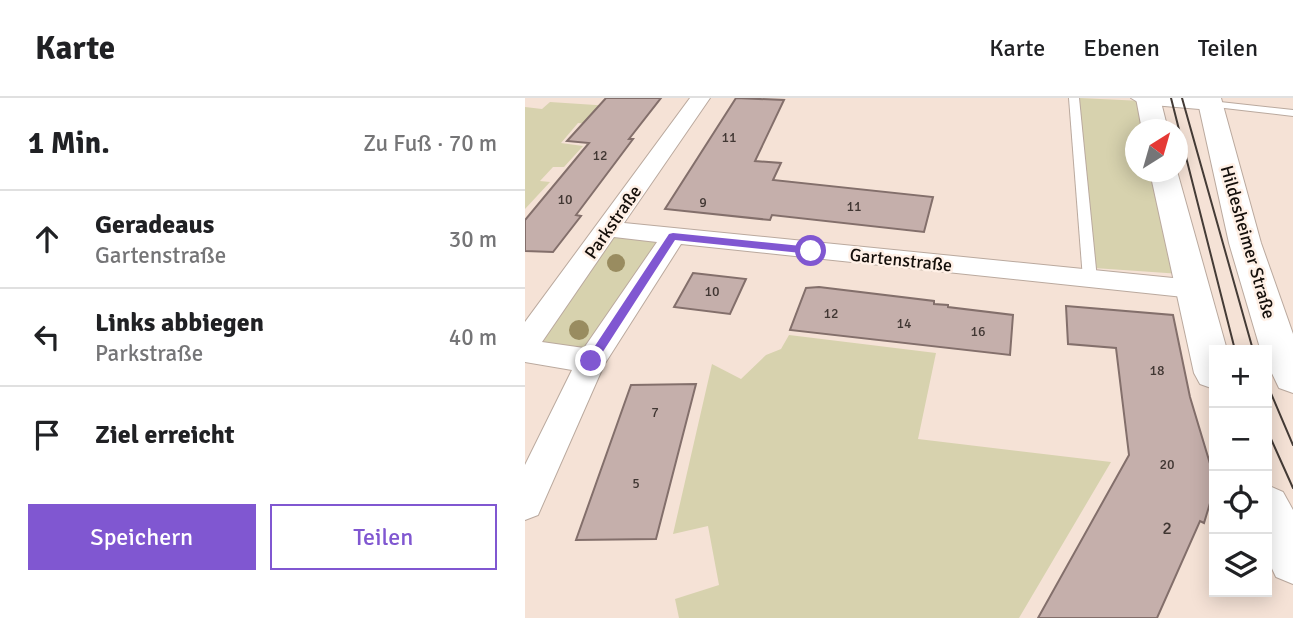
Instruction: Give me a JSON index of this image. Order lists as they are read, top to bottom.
{
  "streets": {
    "main road": ["Hildesheimer Straße"],
    "street": ["Parkstraße", "Gartenstraße"]
  },
  "crossings": [
    ["Parkstraße", "Gartenstraße"]
  ],
  "house_numbers": [
    "11",
    "12",
    "10",
    "9",
    "11",
    "10",
    "12",
    "14",
    "16",
    "18",
    "7",
    "20",
    "5",
    "2"
  ],
  "north": "top right",
  "page": {
    "header": "Karte",
    "nav": ["Karte", "Ebenen", "Teilen"],
    "heading": ["1 Min.", "Zu Fuß · 70 m"],
    "list": [
      ["Geradeaus", "Gartenstraße", "30 m"],
      ["Links abbiegen", "Parkstraße", "40 m"],
      "Ziel erreicht"
    ],
    "map_buttons": ["+", "−"],
    "buttons": ["Speichern", "Teilen"]
  }
}
